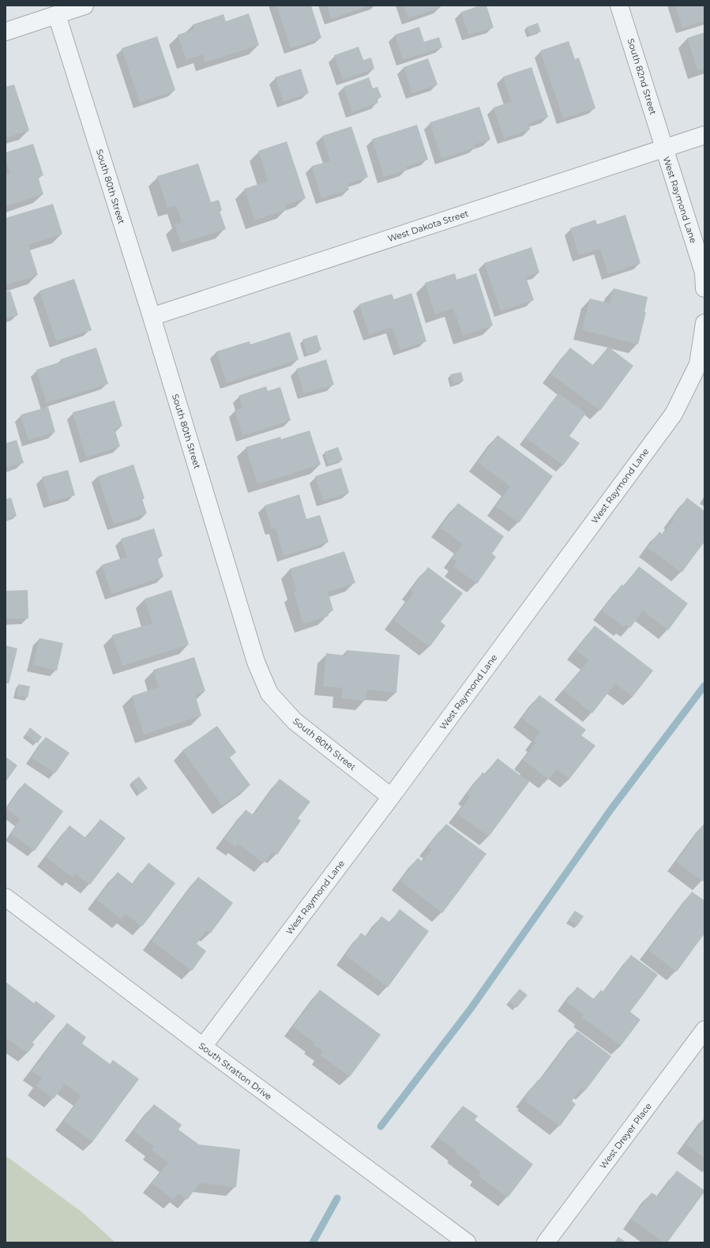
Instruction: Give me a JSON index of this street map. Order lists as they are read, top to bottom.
{
  "streets": {
    "street": [
      "South 82nd Street",
      "South 80th Street",
      "West Raymond Lane",
      "West Dakota Street",
      "South Stratton Drive",
      "West Dreyer Place"
    ]
  },
  "crossings": [
    ["South 82nd Street", "West Raymond Lane"],
    ["South 82nd Street", "West Dakota Street"],
    ["South 80th Street", "West Raymond Lane"],
    ["South 80th Street", "West Dakota Street"],
    ["West Raymond Lane", "West Dakota Street"],
    ["West Raymond Lane", "South Stratton Drive"]
  ]
}
